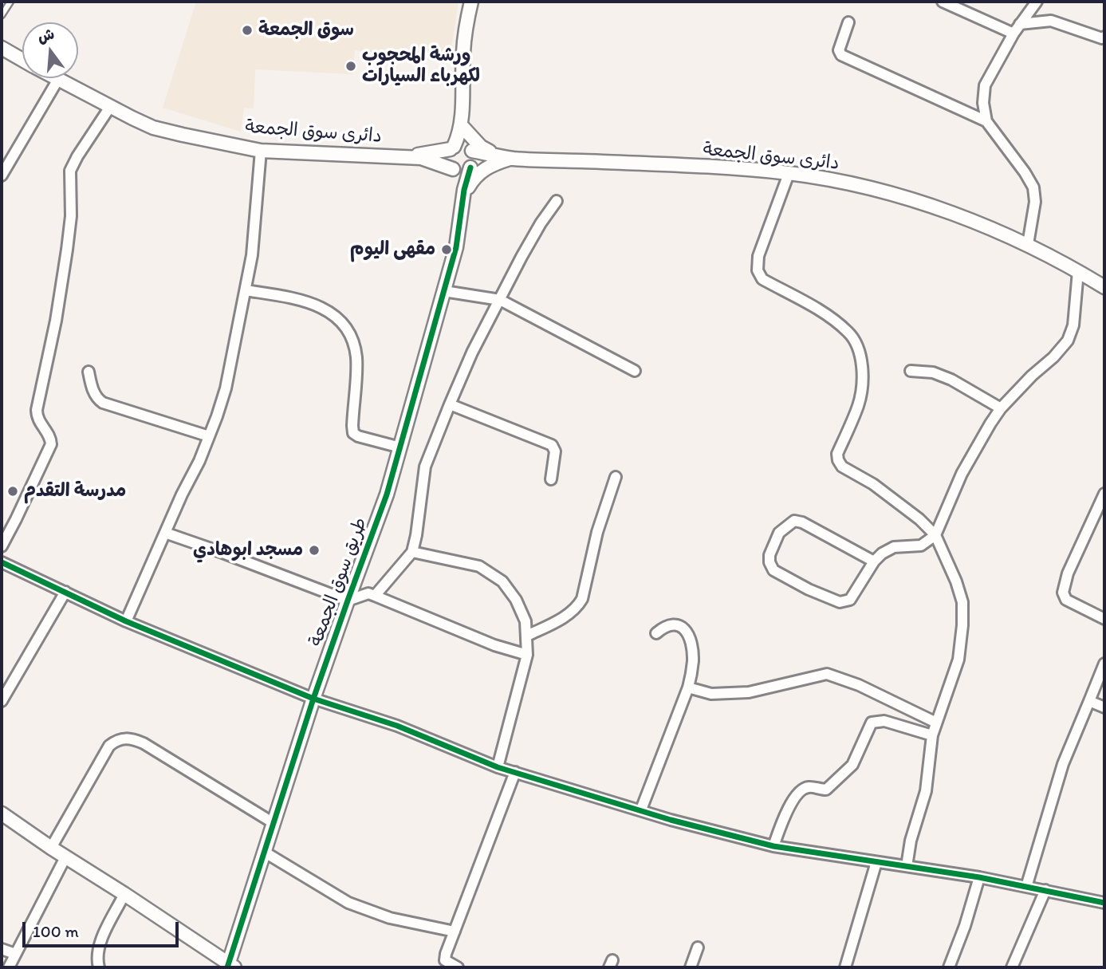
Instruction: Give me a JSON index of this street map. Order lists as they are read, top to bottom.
{
  "streets": {
    "main road": ["دائرى سوق الجمعة", "طريق سوق الجمعة"]
  },
  "places": [
    "سوق الجمعة",
    "ورشة المحجوب لكهرباء السيارات",
    "مقهى اليوم",
    "مدرسة التقدم",
    "مسجد ابوهادي"
  ],
  "scale_bar": "100 m",
  "north": "top"
}
